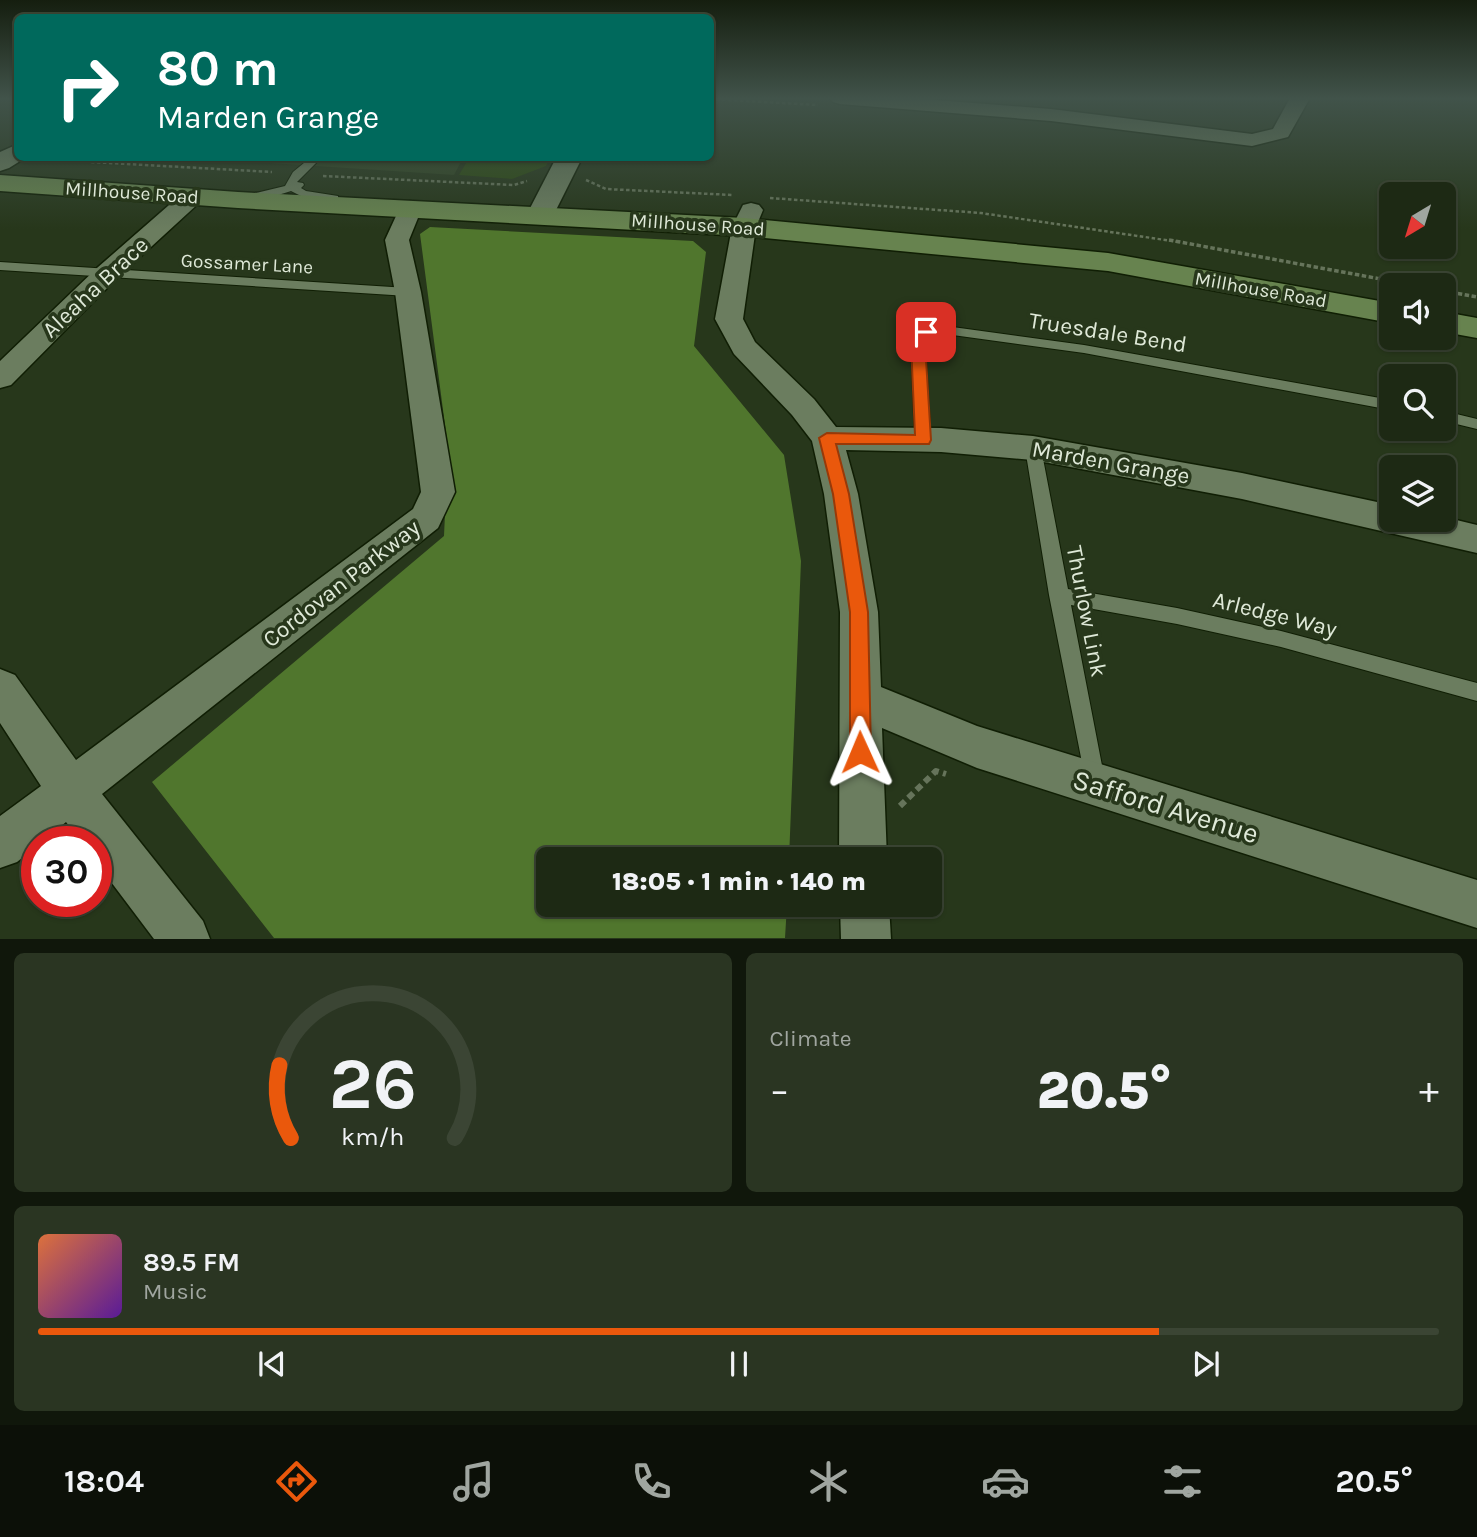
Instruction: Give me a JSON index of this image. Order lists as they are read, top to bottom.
{
  "streets": {
    "main road": ["Millhouse Road"],
    "street": [
      "Aleaha Brace",
      "Marden Grange",
      "Cordovan Parkway",
      "Safford Avenue"
    ],
    "lane": [
      "Gossamer Lane",
      "Truesdale Bend",
      "Thurlow Link",
      "Arledge Way"
    ]
  },
  "crossings": [
    ["Millhouse Road", "Aleaha Brace"],
    ["Millhouse Road", "Cordovan Parkway"],
    ["Gossamer Lane", "Aleaha Brace"],
    ["Gossamer Lane", "Cordovan Parkway"],
    ["Truesdale Bend", "Marden Grange"],
    ["Marden Grange", "Thurlow Link"],
    ["Thurlow Link", "Arledge Way"],
    ["Thurlow Link", "Safford Avenue"]
  ],
  "north": "bottom left",
  "page": {
    "turn": ["80 m", "Marden Grange"],
    "limit": "30",
    "trip": "18:05 · 1 min · 140 m",
    "tile": "Climate",
    "heat": ["−", "20.5°", "+"],
    "song": ["89.5 FM", "Music"],
    "tabs": ["18:04", "20.5°"],
    "gauge": ["26", "km/h"]
  }
}
